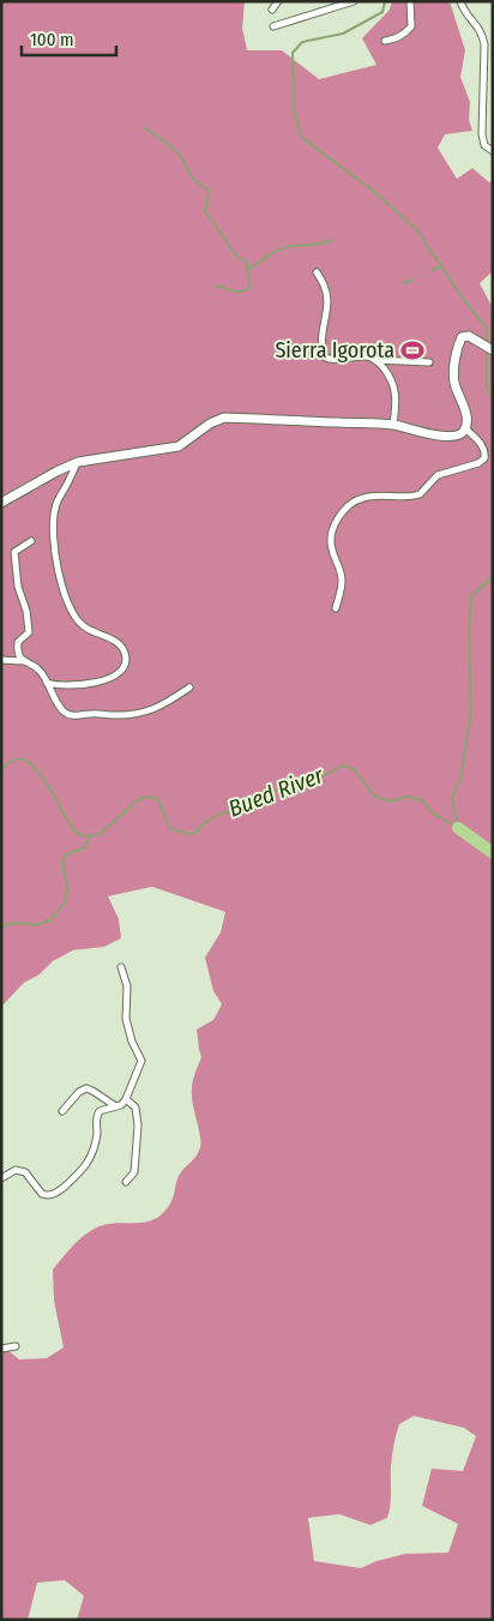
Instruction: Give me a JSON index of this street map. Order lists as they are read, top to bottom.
{
  "water": ["Bued River"],
  "places": {
    "sports": ["Sierra Igorota"]
  },
  "scale_bar": "100 m"
}
